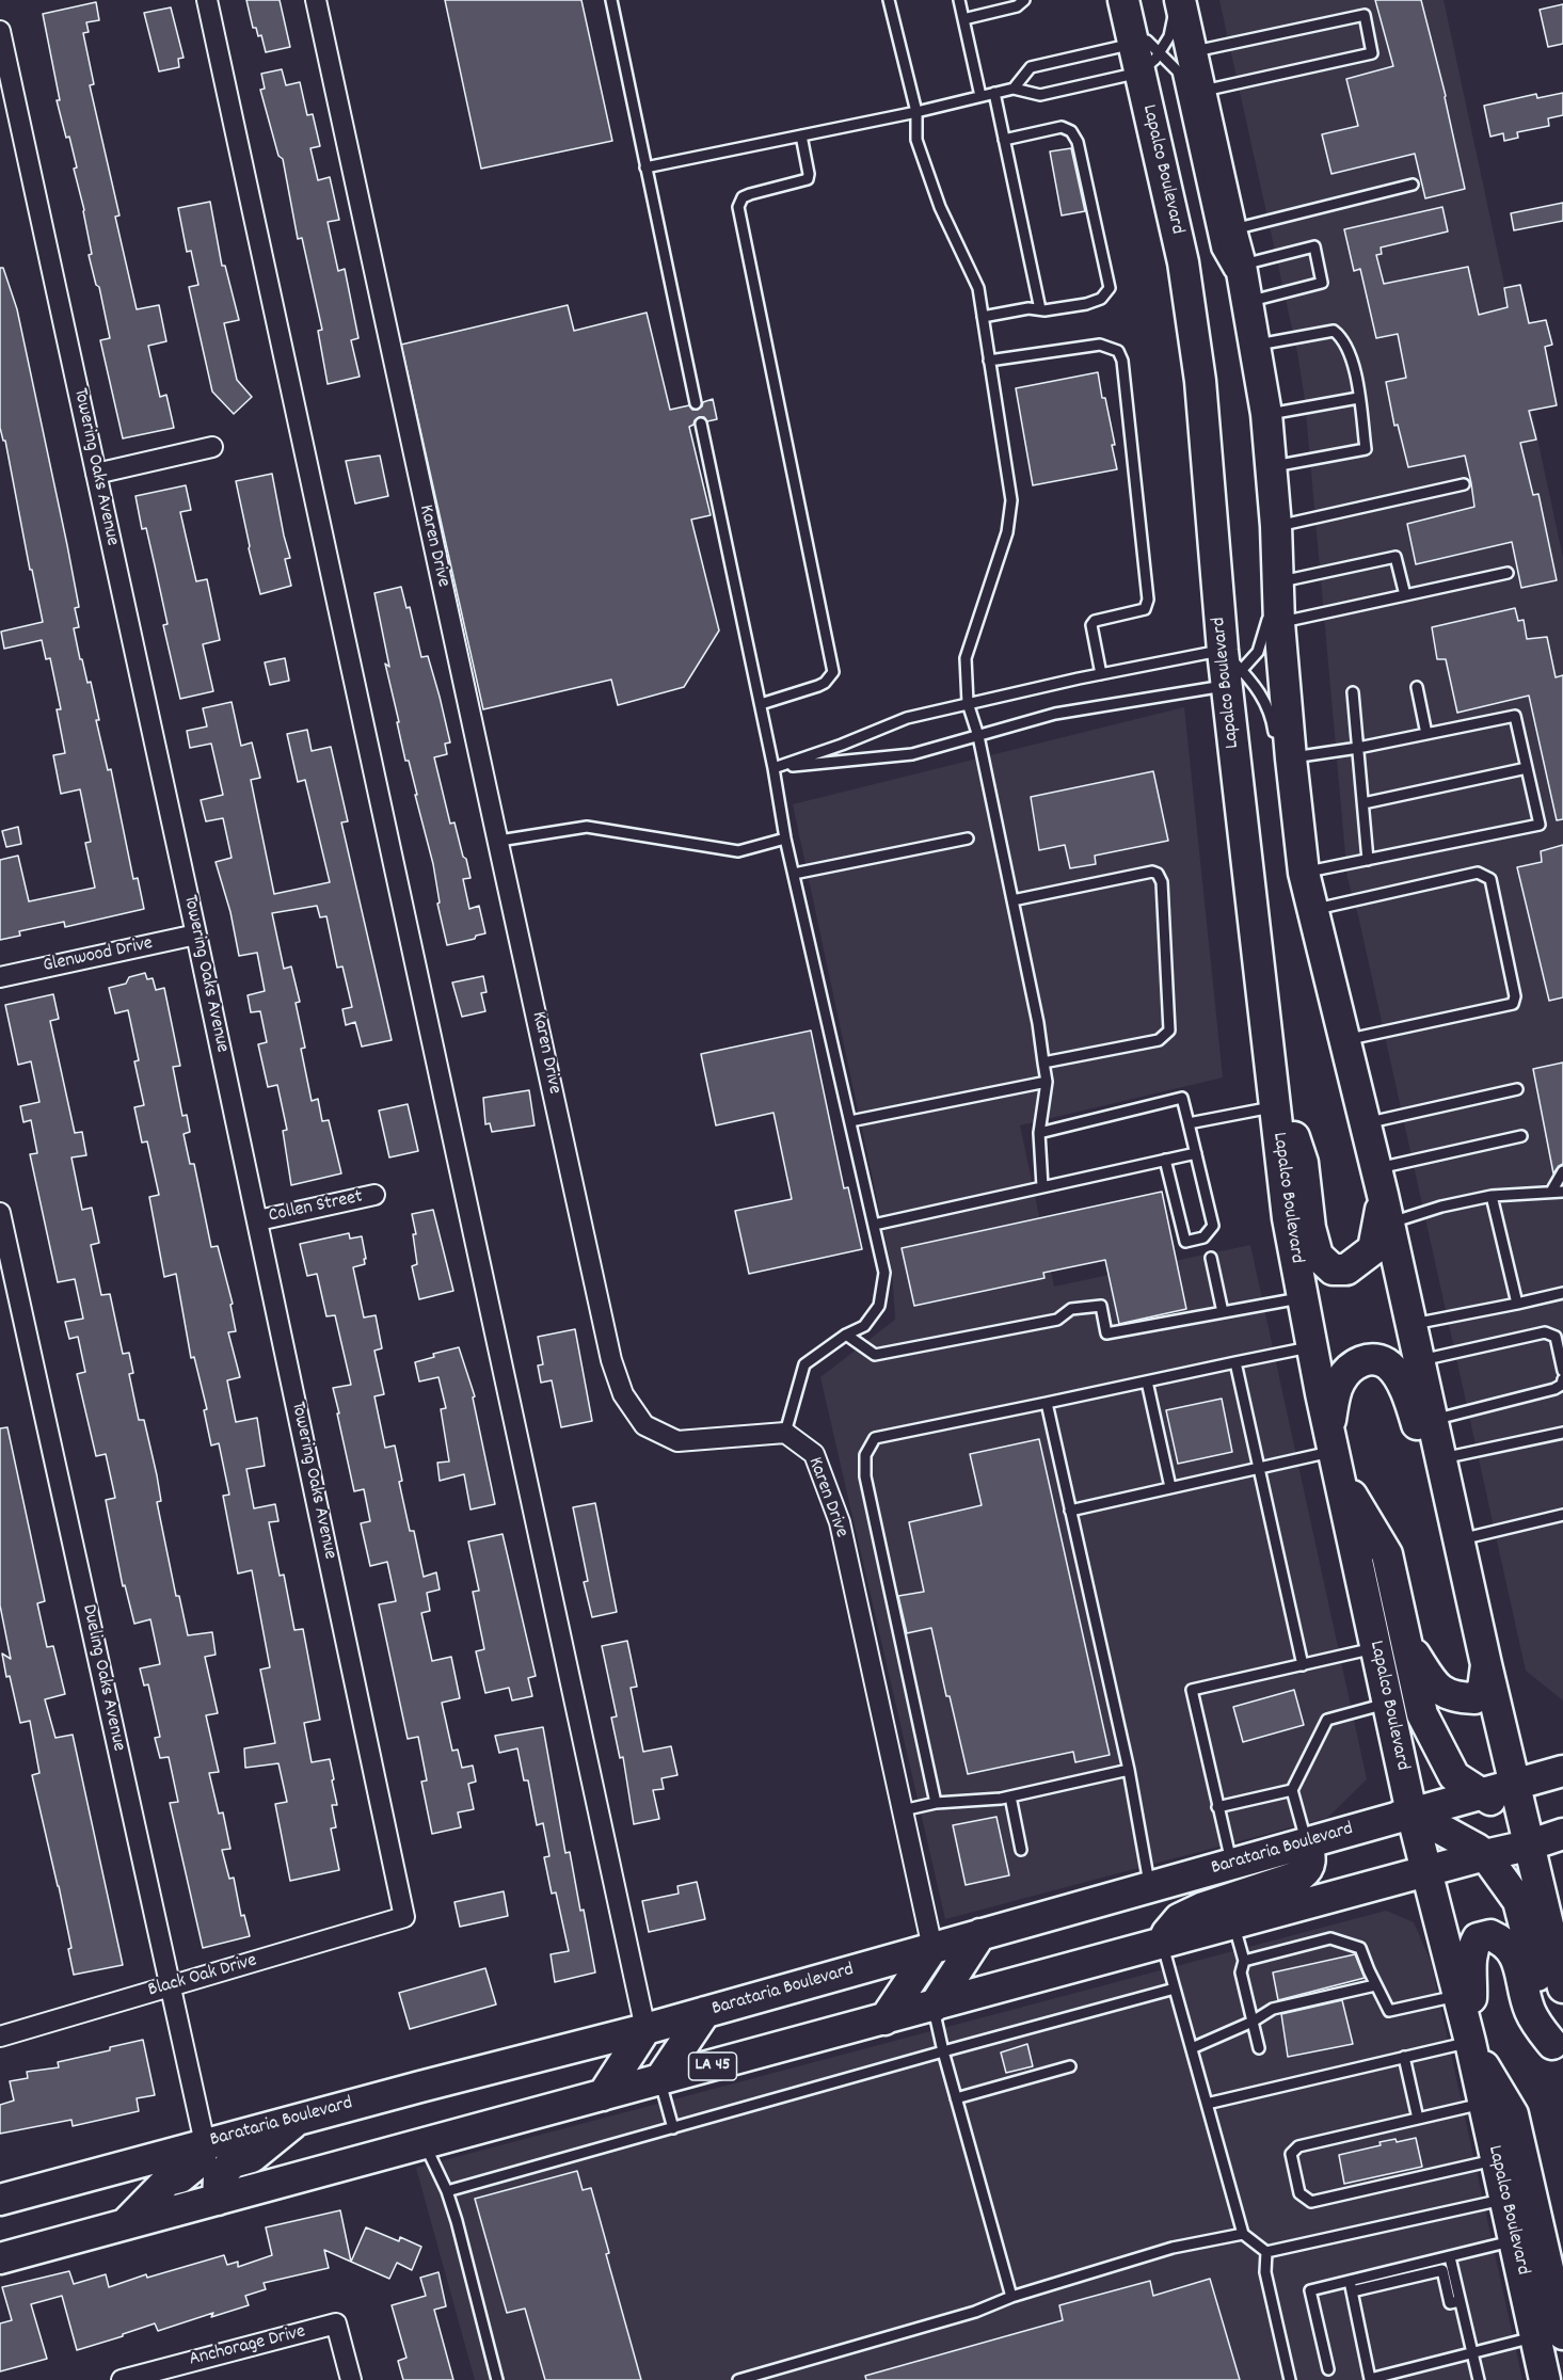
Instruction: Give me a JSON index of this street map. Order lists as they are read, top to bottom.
{
  "streets": {
    "main road": ["Lapalco Boulevard", "Barataria Boulevard", "LA 45"],
    "street": [
      "Towering Oaks Avenue",
      "Karen Drive",
      "Glenwood Drive",
      "Collen Street",
      "Dueling Oaks Avenue",
      "Black Oak Drive",
      "Anchorage Drive"
    ]
  },
  "crossings": [
    ["Lapalco Boulevard", "Barataria Boulevard"],
    ["Lapalco Boulevard", "LA 45"],
    ["Towering Oaks Avenue", "Glenwood Drive"],
    ["Towering Oaks Avenue", "Collen Street"],
    ["Towering Oaks Avenue", "Black Oak Drive"],
    ["Karen Drive", "Barataria Boulevard"],
    ["Dueling Oaks Avenue", "Barataria Boulevard"],
    ["Dueling Oaks Avenue", "Black Oak Drive"]
  ]
}
